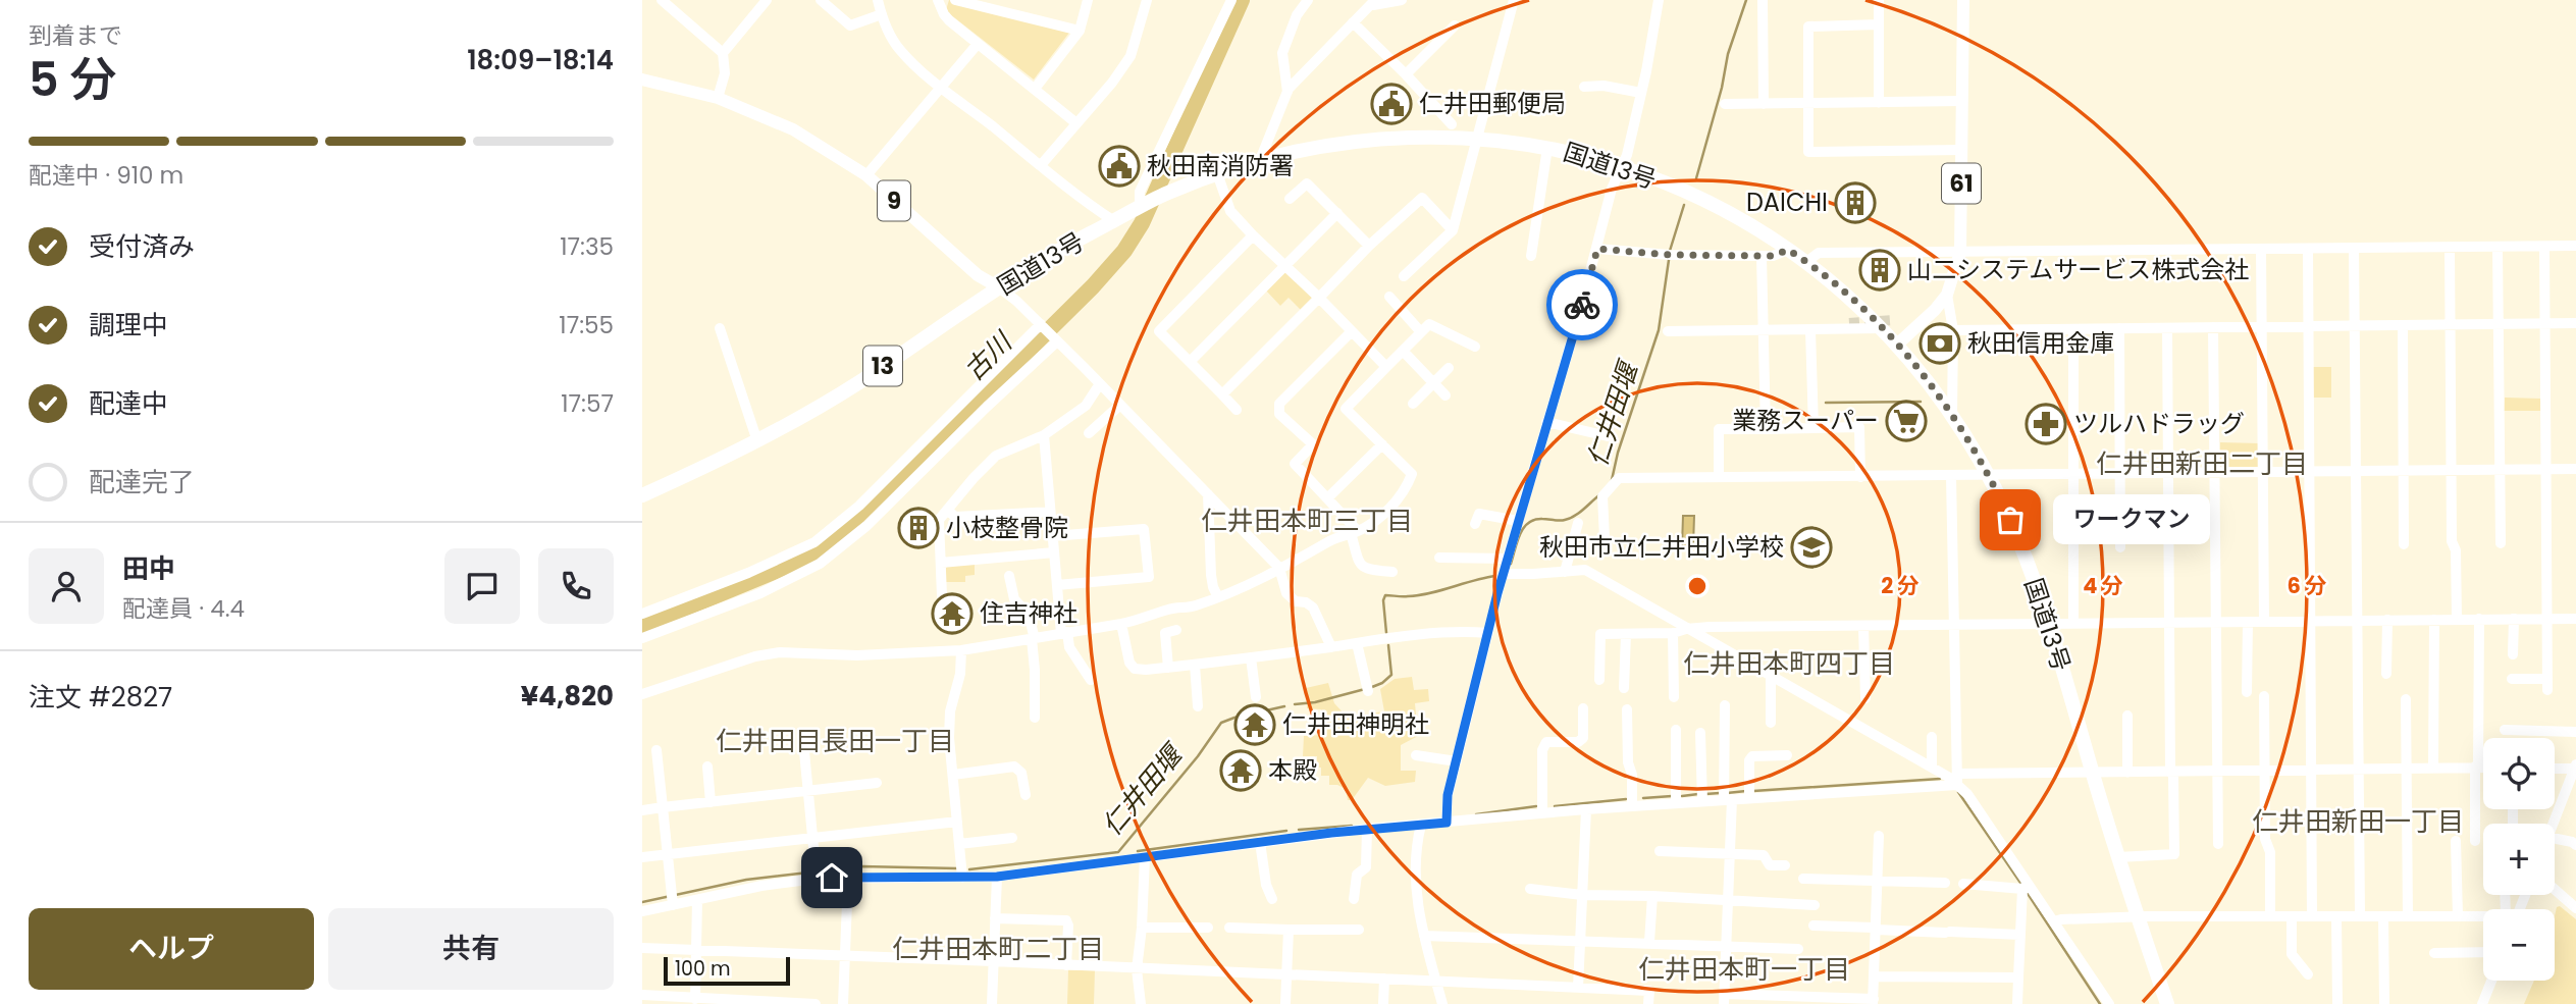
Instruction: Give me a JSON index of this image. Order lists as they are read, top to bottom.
{
  "streets": {
    "highway": ["国道13号", "13"],
    "main road": ["61", "9"]
  },
  "crossings": [
    ["国道13号", "61"],
    ["国道13号", "9"]
  ],
  "districts": [
    "仁井田新田二丁目",
    "仁井田本町三丁目",
    "仁井田本町四丁目",
    "仁井田目長田一丁目",
    "仁井田新田一丁目",
    "仁井田本町二丁目",
    "仁井田本町一丁目"
  ],
  "water": ["古川", "仁井田堰"],
  "places": {
    "public building": ["仁井田郵便局", "秋田南消防署"],
    "building": ["DAICHI", "山二システムサービス株式会社", "小枝整骨院"],
    "bank": ["秋田信用金庫"],
    "supermarket": ["業務スーパー"],
    "pharmacy": ["ツルハドラッグ"],
    "other": ["ワークマン"],
    "school or university": ["秋田市立仁井田小学校"],
    "temple": ["住吉神社", "仁井田神明社", "本殿"]
  },
  "scale_bar": "100 m",
  "page": {
    "heading": ["5 分", "到着まで", "18:09–18:14"],
    "panel": [
      "田中",
      "配達員 · 4.4",
      "注文 #2827",
      "¥4,820"
    ],
    "bar": "配達中 · 910 m",
    "list": [
      ["受付済み", "17:35"],
      ["調理中", "17:55"],
      ["配達中", "17:57"],
      "配達完了"
    ],
    "bubble": "ワークマン",
    "map_buttons": ["+", "−"],
    "buttons": ["ヘルプ", "共有"],
    "scale": "100 m"
  },
  "rings": ["2 分", "4 分", "6 分"]
}
